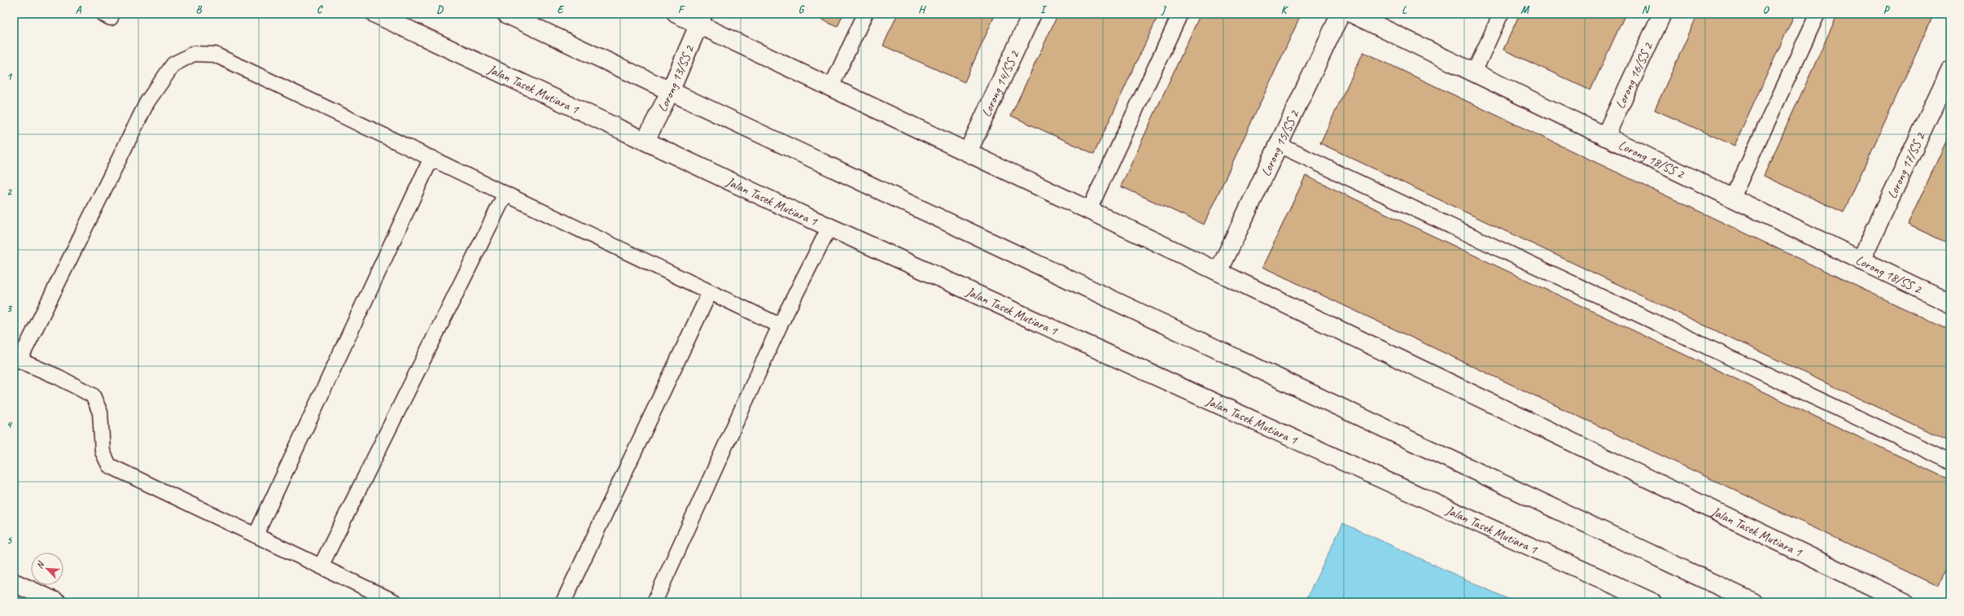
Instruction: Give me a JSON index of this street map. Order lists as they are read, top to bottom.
{
  "streets": {
    "street": [
      "Lorong 16/SS 2",
      "Lorong 13/SS 2",
      "Lorong 14/SS 2",
      "Jalan Tasek Mutiara 1",
      "Lorong 15/SS 2",
      "Lorong 18/SS 2",
      "Lorong 17/SS 2"
    ]
  },
  "crossings": [
    ["Lorong 16/SS 2", "Lorong 18/SS 2"],
    ["Lorong 13/SS 2", "Jalan Tasek Mutiara 1"],
    ["Lorong 14/SS 2", "Jalan Tasek Mutiara 1"],
    ["Jalan Tasek Mutiara 1", "Lorong 15/SS 2"],
    ["Lorong 18/SS 2", "Lorong 17/SS 2"]
  ],
  "north": "top left",
  "grid": {
    "columns": [
      "A",
      "B",
      "C",
      "D",
      "E",
      "F",
      "G",
      "H",
      "I",
      "J",
      "K",
      "L",
      "M",
      "N",
      "O",
      "P"
    ],
    "rows": [
      "1",
      "2",
      "3",
      "4",
      "5"
    ]
  }
}
